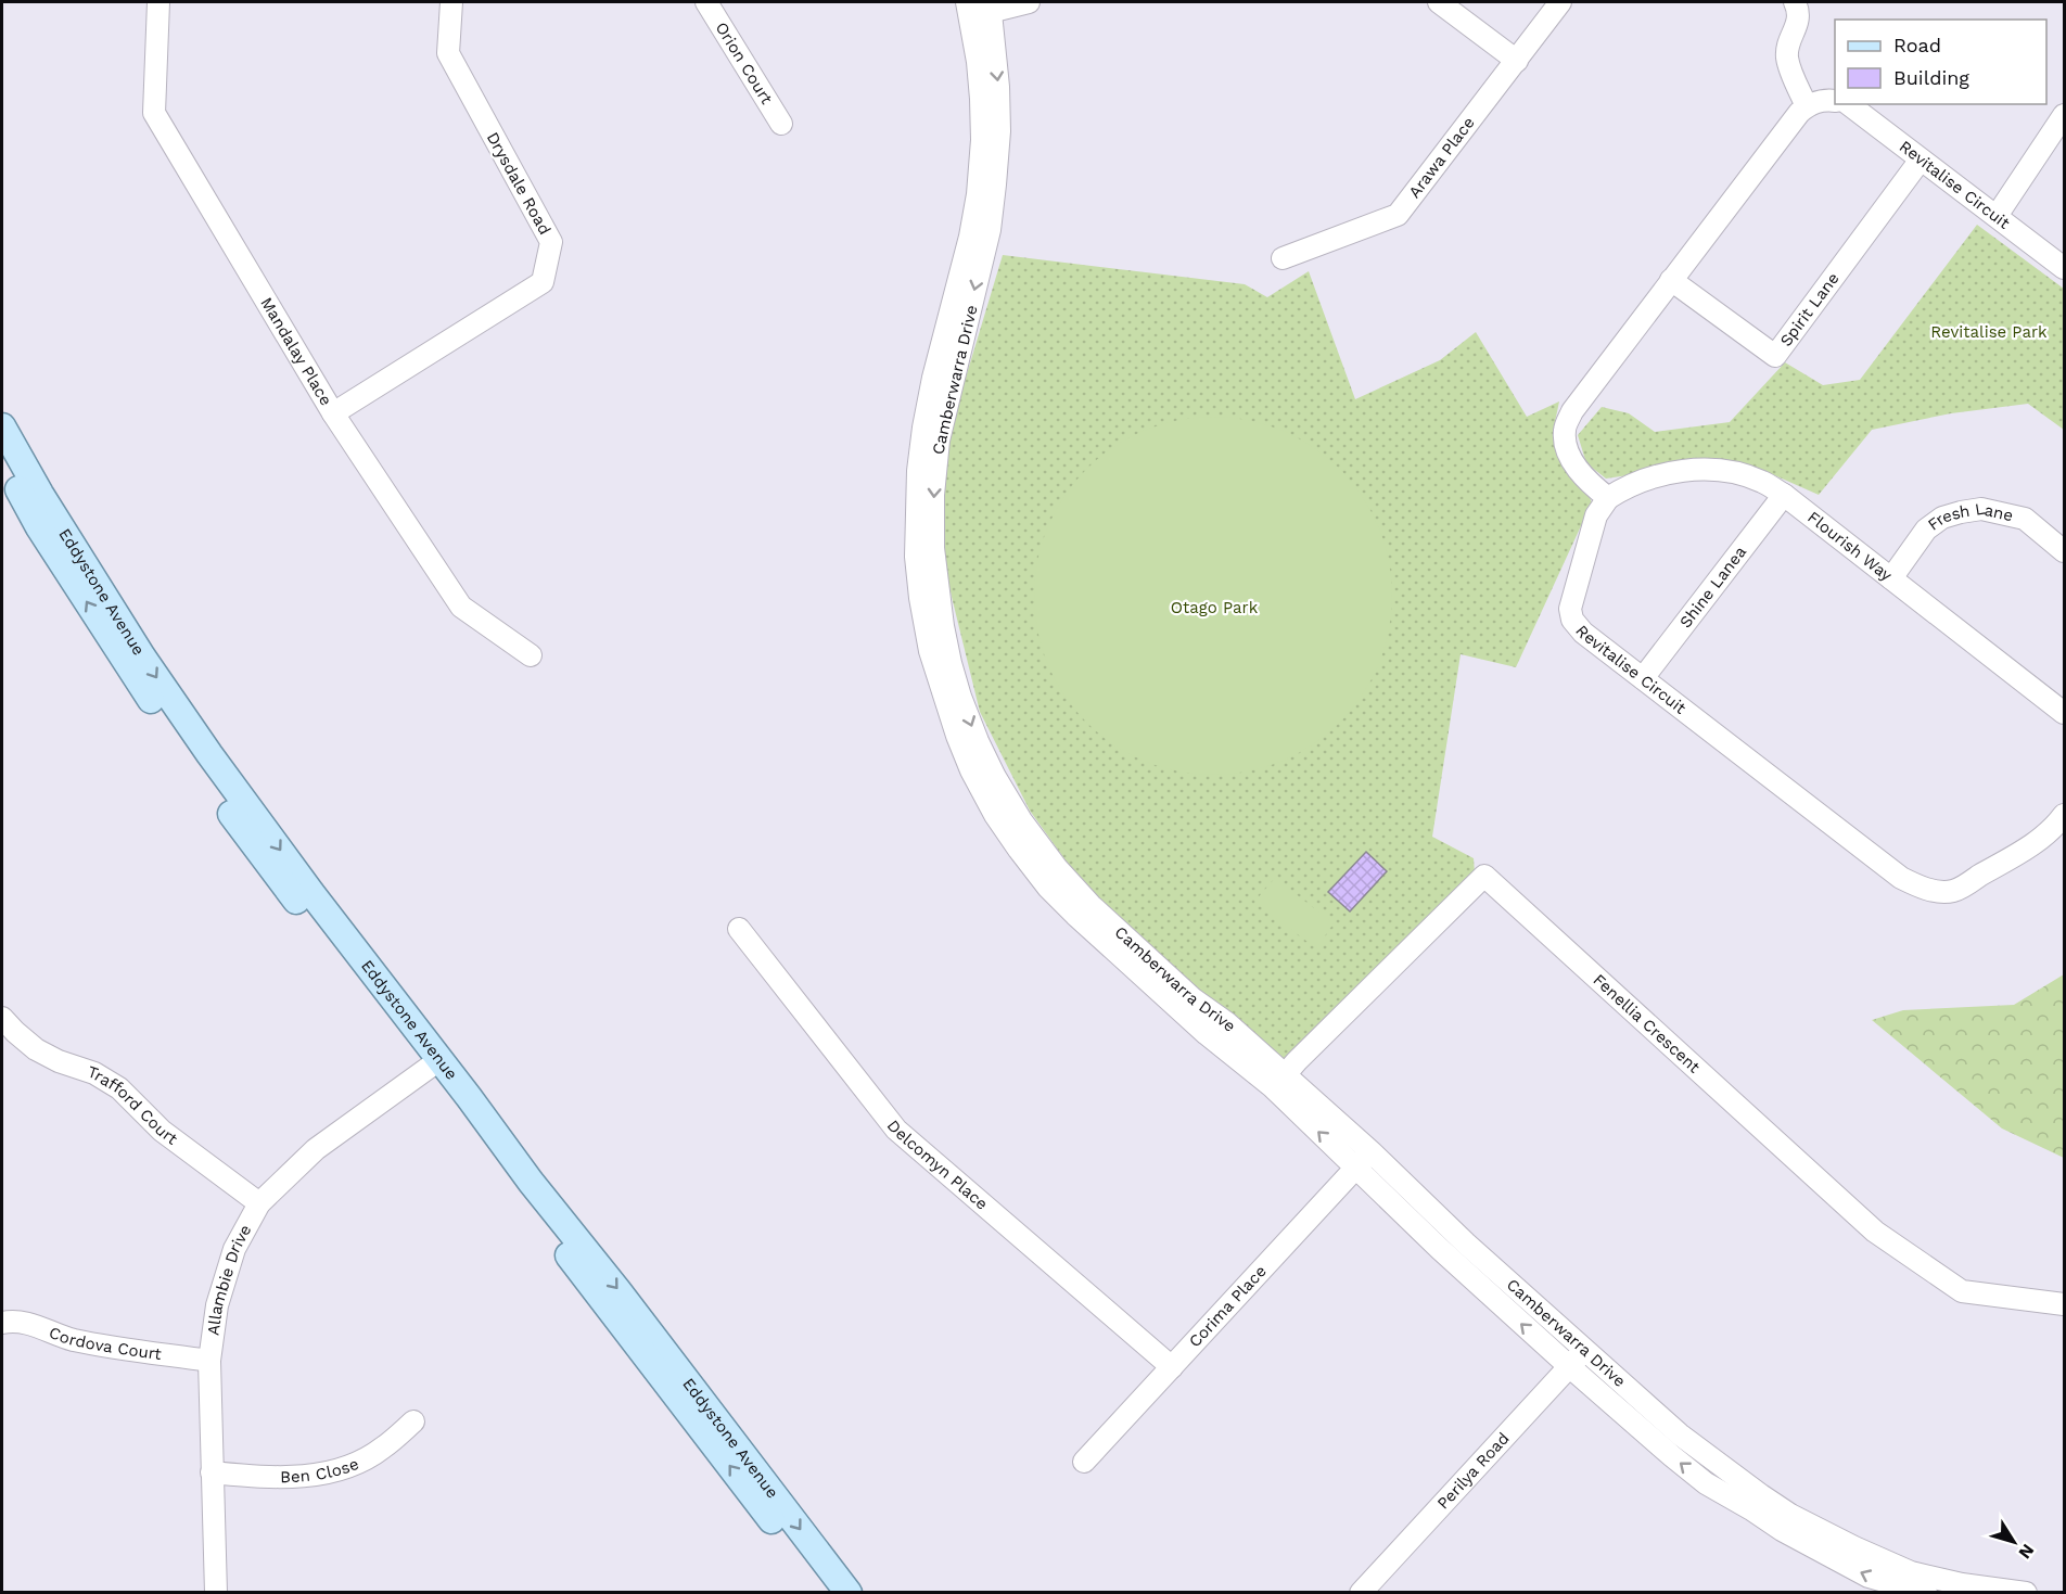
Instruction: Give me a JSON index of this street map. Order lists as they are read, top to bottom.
{
  "streets": {
    "main road": ["Eddystone Avenue"],
    "street": [
      "Orion Court",
      "Arawa Place",
      "Drysdale Road",
      "Revitalise Circuit",
      "Spirit Lane",
      "Mandalay Place",
      "Camberwarra Drive",
      "Fresh Lane",
      "Flourish Way",
      "Shine Lanea",
      "Fenellia Crescent",
      "Trafford Court",
      "Delcomyn Place",
      "Allambie Drive",
      "Corima Place",
      "Cordova Court",
      "Ben Close",
      "Perilya Road"
    ]
  },
  "crossings": [
    ["Drysdale Road", "Mandalay Place"],
    ["Revitalise Circuit", "Spirit Lane"],
    ["Revitalise Circuit", "Flourish Way"],
    ["Revitalise Circuit", "Shine Lanea"],
    ["Camberwarra Drive", "Fenellia Crescent"],
    ["Camberwarra Drive", "Corima Place"],
    ["Camberwarra Drive", "Perilya Road"],
    ["Fresh Lane", "Flourish Way"],
    ["Flourish Way", "Shine Lanea"],
    ["Eddystone Avenue", "Allambie Drive"],
    ["Trafford Court", "Allambie Drive"],
    ["Delcomyn Place", "Corima Place"],
    ["Allambie Drive", "Cordova Court"],
    ["Allambie Drive", "Ben Close"]
  ],
  "parks": ["Revitalise Park", "Otago Park"],
  "legend": ["Road", "Building"],
  "north": "bottom right"
}
